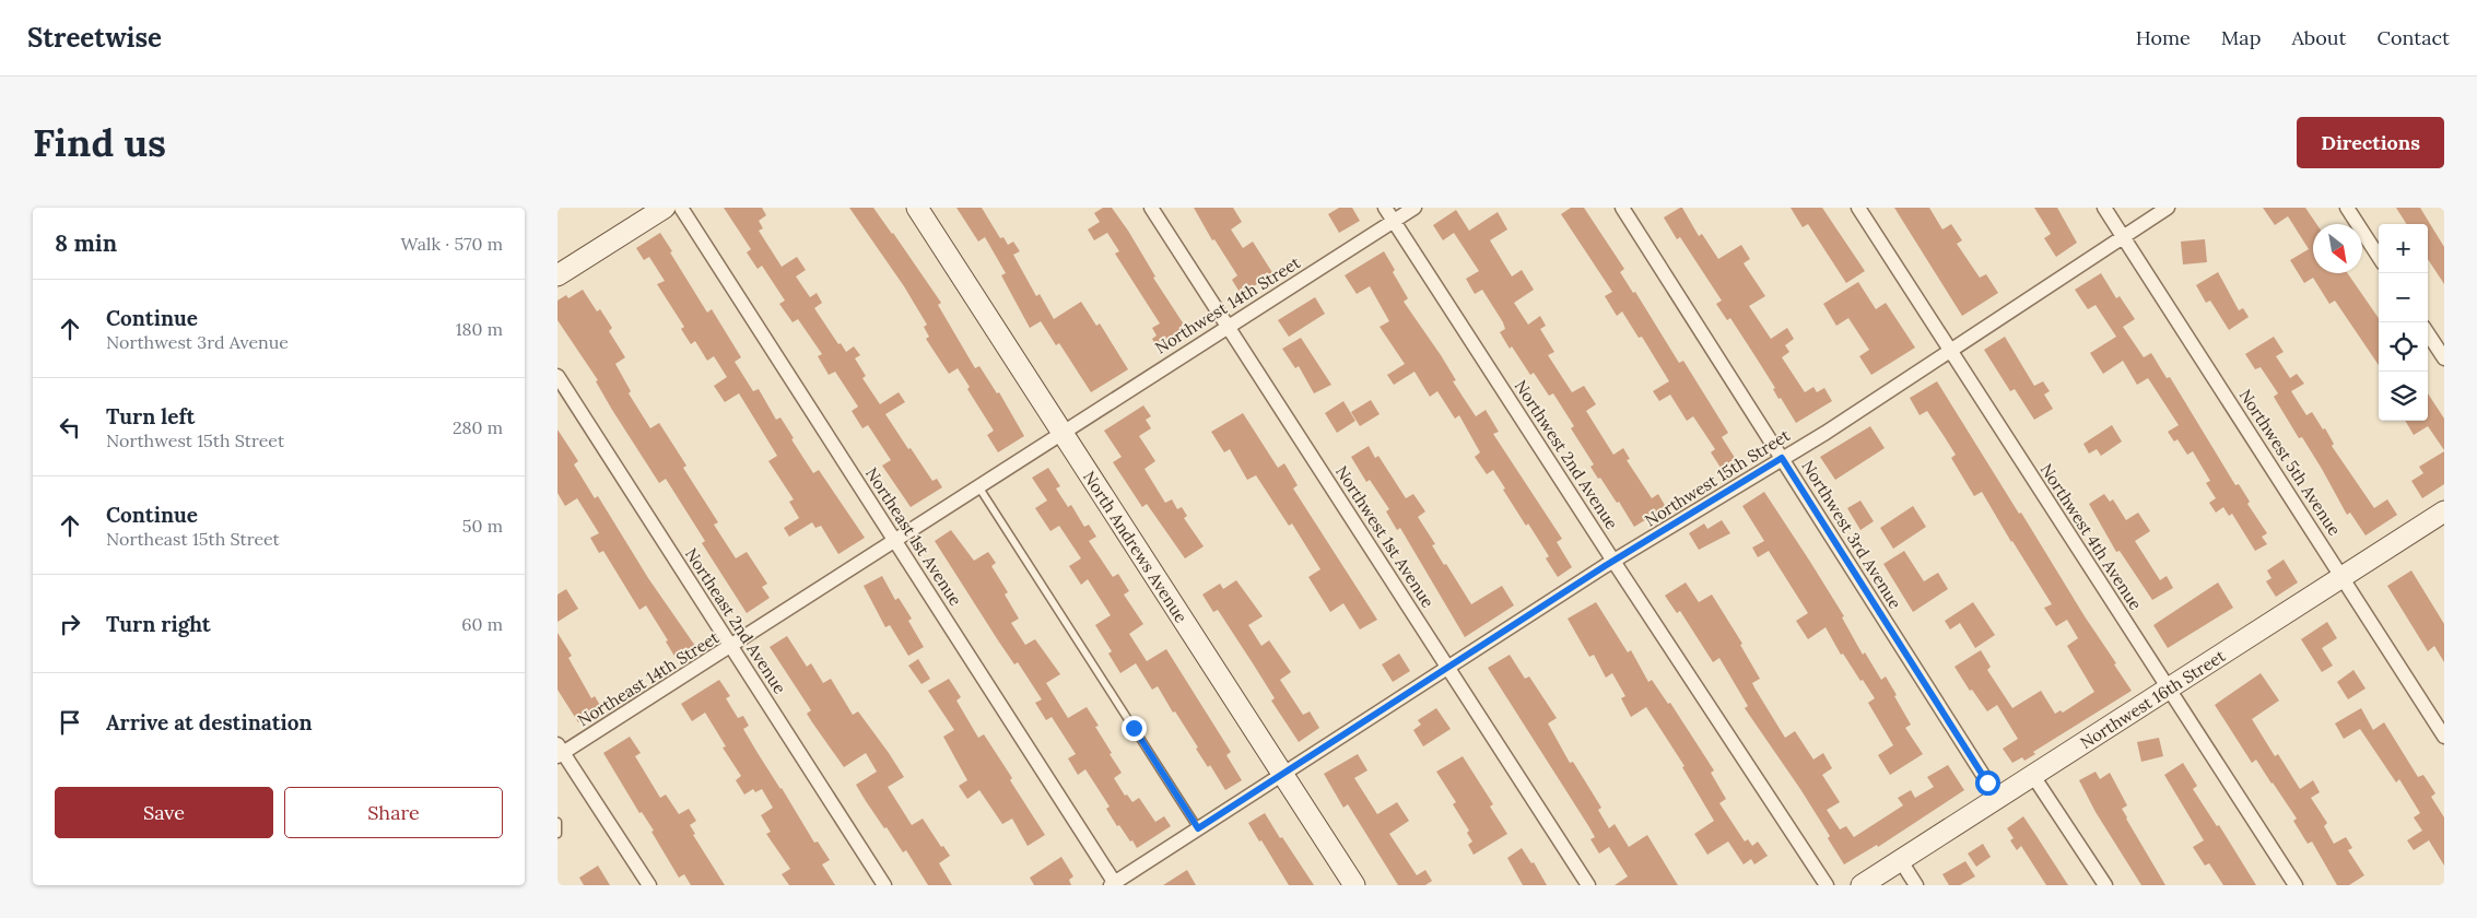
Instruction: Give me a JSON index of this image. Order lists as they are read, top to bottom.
{
  "streets": {
    "street": [
      "Northwest 14th Street",
      "Northwest 2nd Avenue",
      "Northwest 5th Avenue",
      "Northwest 15th Street",
      "Northwest 3rd Avenue",
      "Northeast 1st Avenue",
      "Northwest 1st Avenue",
      "Northwest 4th Avenue",
      "North Andrews Avenue",
      "Northeast 2nd Avenue",
      "Northeast 14th Street",
      "Northwest 16th Street"
    ]
  },
  "crossings": [
    ["Northwest 14th Street", "Northwest 2nd Avenue"],
    ["Northwest 14th Street", "Northwest 1st Avenue"],
    ["Northwest 14th Street", "North Andrews Avenue"],
    ["Northwest 14th Street", "Northeast 14th Street"],
    ["Northwest 2nd Avenue", "Northwest 15th Street"],
    ["Northwest 5th Avenue", "Northwest 15th Street"],
    ["Northwest 5th Avenue", "Northwest 16th Street"],
    ["Northwest 15th Street", "Northwest 3rd Avenue"],
    ["Northwest 15th Street", "Northeast 1st Avenue"],
    ["Northwest 15th Street", "Northwest 1st Avenue"],
    ["Northwest 15th Street", "Northwest 4th Avenue"],
    ["Northwest 15th Street", "North Andrews Avenue"],
    ["Northwest 3rd Avenue", "Northwest 16th Street"],
    ["Northeast 1st Avenue", "Northeast 14th Street"],
    ["Northwest 4th Avenue", "Northwest 16th Street"],
    ["North Andrews Avenue", "Northeast 14th Street"],
    ["Northeast 2nd Avenue", "Northeast 14th Street"]
  ],
  "north": "bottom right",
  "page": {
    "header": "Streetwise",
    "nav": [
      "Home",
      "Map",
      "About",
      "Contact"
    ],
    "buttons": [
      "Directions",
      ["Save", "Share"]
    ],
    "title": "Find us",
    "heading": ["8 min", "Walk · 570 m"],
    "map_buttons": ["+", "−"],
    "list": [
      ["Continue", "Northwest 3rd Avenue", "180 m"],
      ["Turn left", "Northwest 15th Street", "280 m"],
      ["Continue", "Northeast 15th Street", "50 m"],
      ["Turn right", "60 m"],
      "Arrive at destination"
    ]
  }
}
